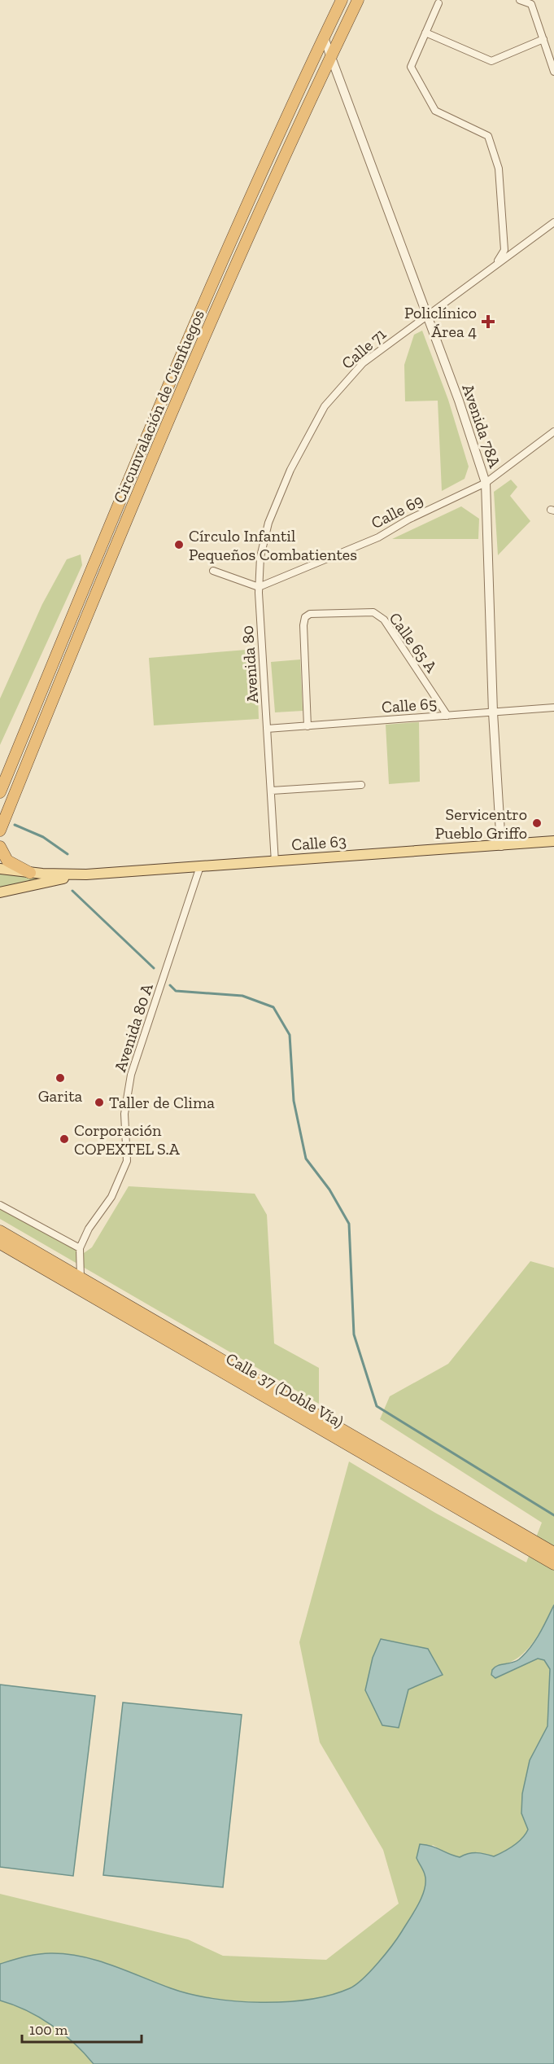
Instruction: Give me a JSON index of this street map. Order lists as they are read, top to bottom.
{
  "streets": {
    "highway": ["Circunvalación de Cienfuegos", "Calle 37 (Doble Vía)"],
    "main road": ["Calle 63"],
    "street": [
      "Calle 71",
      "Avenida 78A",
      "Calle 69",
      "Calle 65 A",
      "Avenida 80",
      "Calle 65",
      "Avenida 80 A"
    ]
  },
  "crossings": [
    ["Calle 71", "Avenida 78A"],
    ["Calle 71", "Avenida 80"],
    ["Circunvalación de Cienfuegos", "Avenida 78A"],
    ["Avenida 78A", "Calle 69"],
    ["Avenida 78A", "Calle 65"],
    ["Avenida 78A", "Calle 63"],
    ["Calle 69", "Avenida 80"],
    ["Calle 65 A", "Calle 65"],
    ["Avenida 80", "Calle 65"],
    ["Avenida 80", "Calle 63"],
    ["Calle 63", "Avenida 80 A"],
    ["Avenida 80 A", "Calle 37 (Doble Vía)"]
  ],
  "places": {
    "health": ["Policlínico Área 4"],
    "other": [
      "Círculo Infantil Pequeños Combatientes",
      "Servicentro Pueblo Griffo",
      "Garita",
      "Taller de Clima",
      "Corporación COPEXTEL S.A"
    ]
  },
  "scale_bar": "100 m"
}
